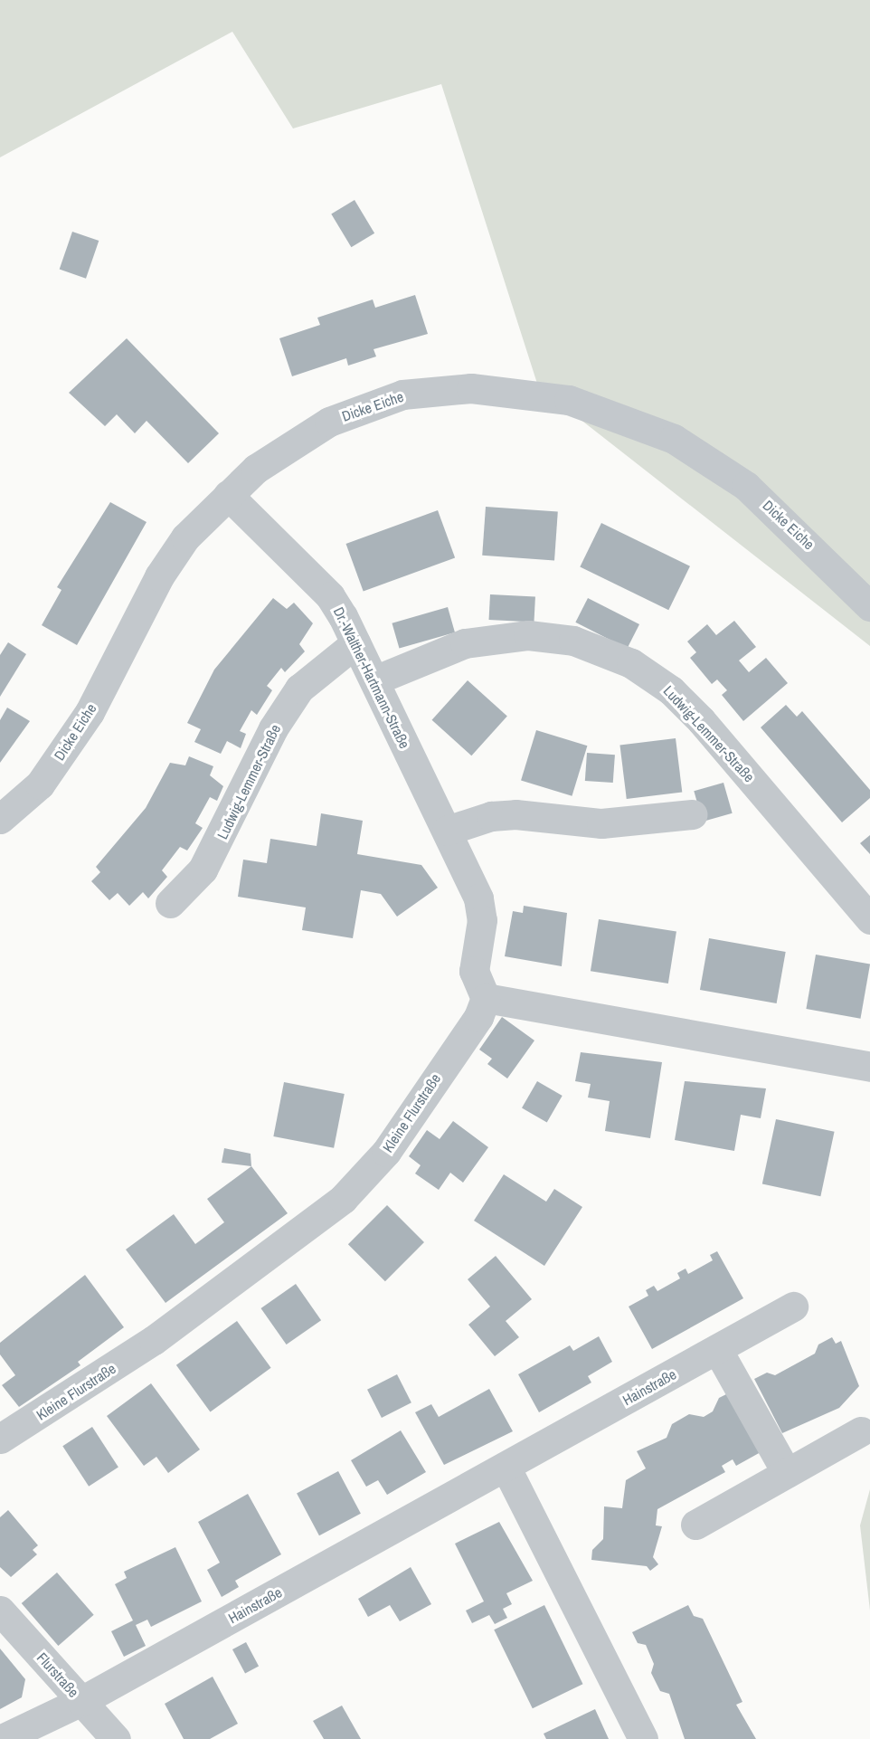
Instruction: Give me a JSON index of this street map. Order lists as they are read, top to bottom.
{
  "streets": {
    "street": [
      "Dicke Eiche",
      "Dr.-Walther-Hartmann-Straße",
      "Ludwig-Lemmer-Straße",
      "Kleine Flurstraße",
      "Hainstraße",
      "Flurstraße"
    ]
  },
  "crossings": [
    ["Dicke Eiche", "Dr.-Walther-Hartmann-Straße"],
    ["Dr.-Walther-Hartmann-Straße", "Ludwig-Lemmer-Straße"],
    ["Dr.-Walther-Hartmann-Straße", "Kleine Flurstraße"],
    ["Hainstraße", "Flurstraße"]
  ]
}
